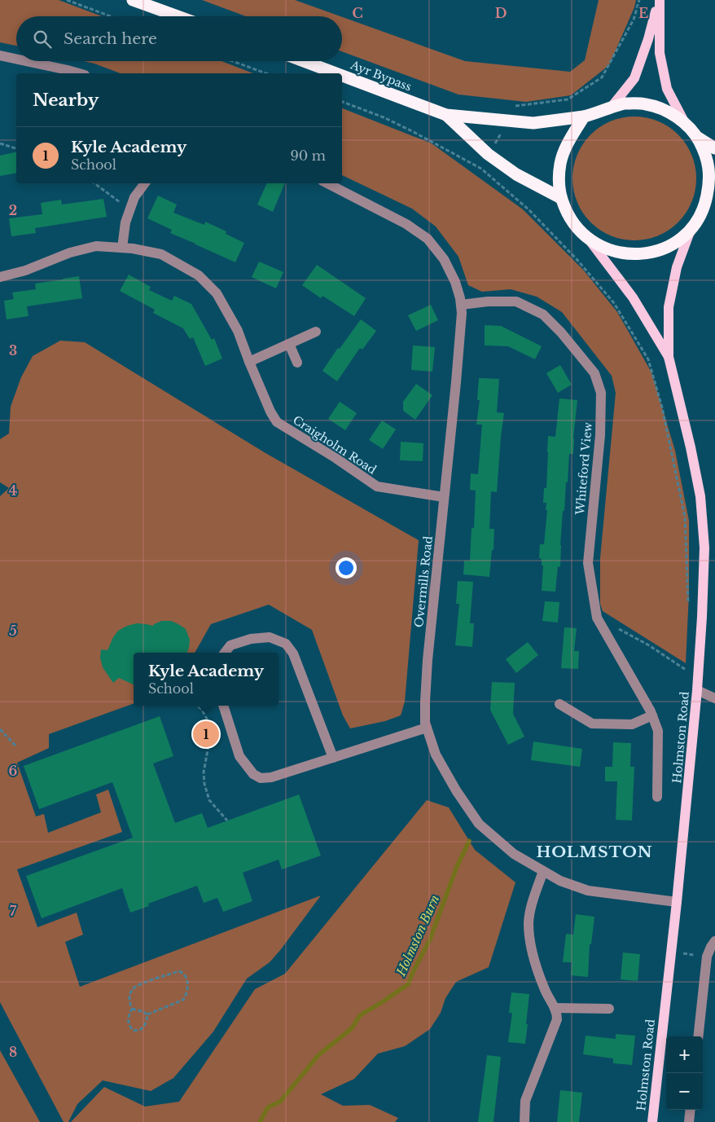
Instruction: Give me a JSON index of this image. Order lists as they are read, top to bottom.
{
  "streets": {
    "highway": ["Ayr Bypass"],
    "main road": ["Holmston Road"],
    "street": ["Craigholm Road", "Whiteford View", "Overmills Road"]
  },
  "crossings": [
    ["Craigholm Road", "Overmills Road"],
    ["Whiteford View", "Overmills Road"],
    ["Overmills Road", "Holmston Road"]
  ],
  "districts": ["HOLMSTON"],
  "water": ["Holmston Burn"],
  "page": {
    "search": "Search here",
    "heading": "Nearby",
    "list": [
      {
        "mark": "1",
        "name": "Kyle Academy",
        "note": "School",
        "value": "90 m"
      }
    ],
    "popup": ["Kyle Academy", "School"],
    "pins": "1",
    "map_buttons": ["+", "−"]
  },
  "grid": {
    "columns": ["C", "D", "E"],
    "rows": [
      "2",
      "3",
      "4",
      "5",
      "6",
      "7",
      "8"
    ]
  }
}
